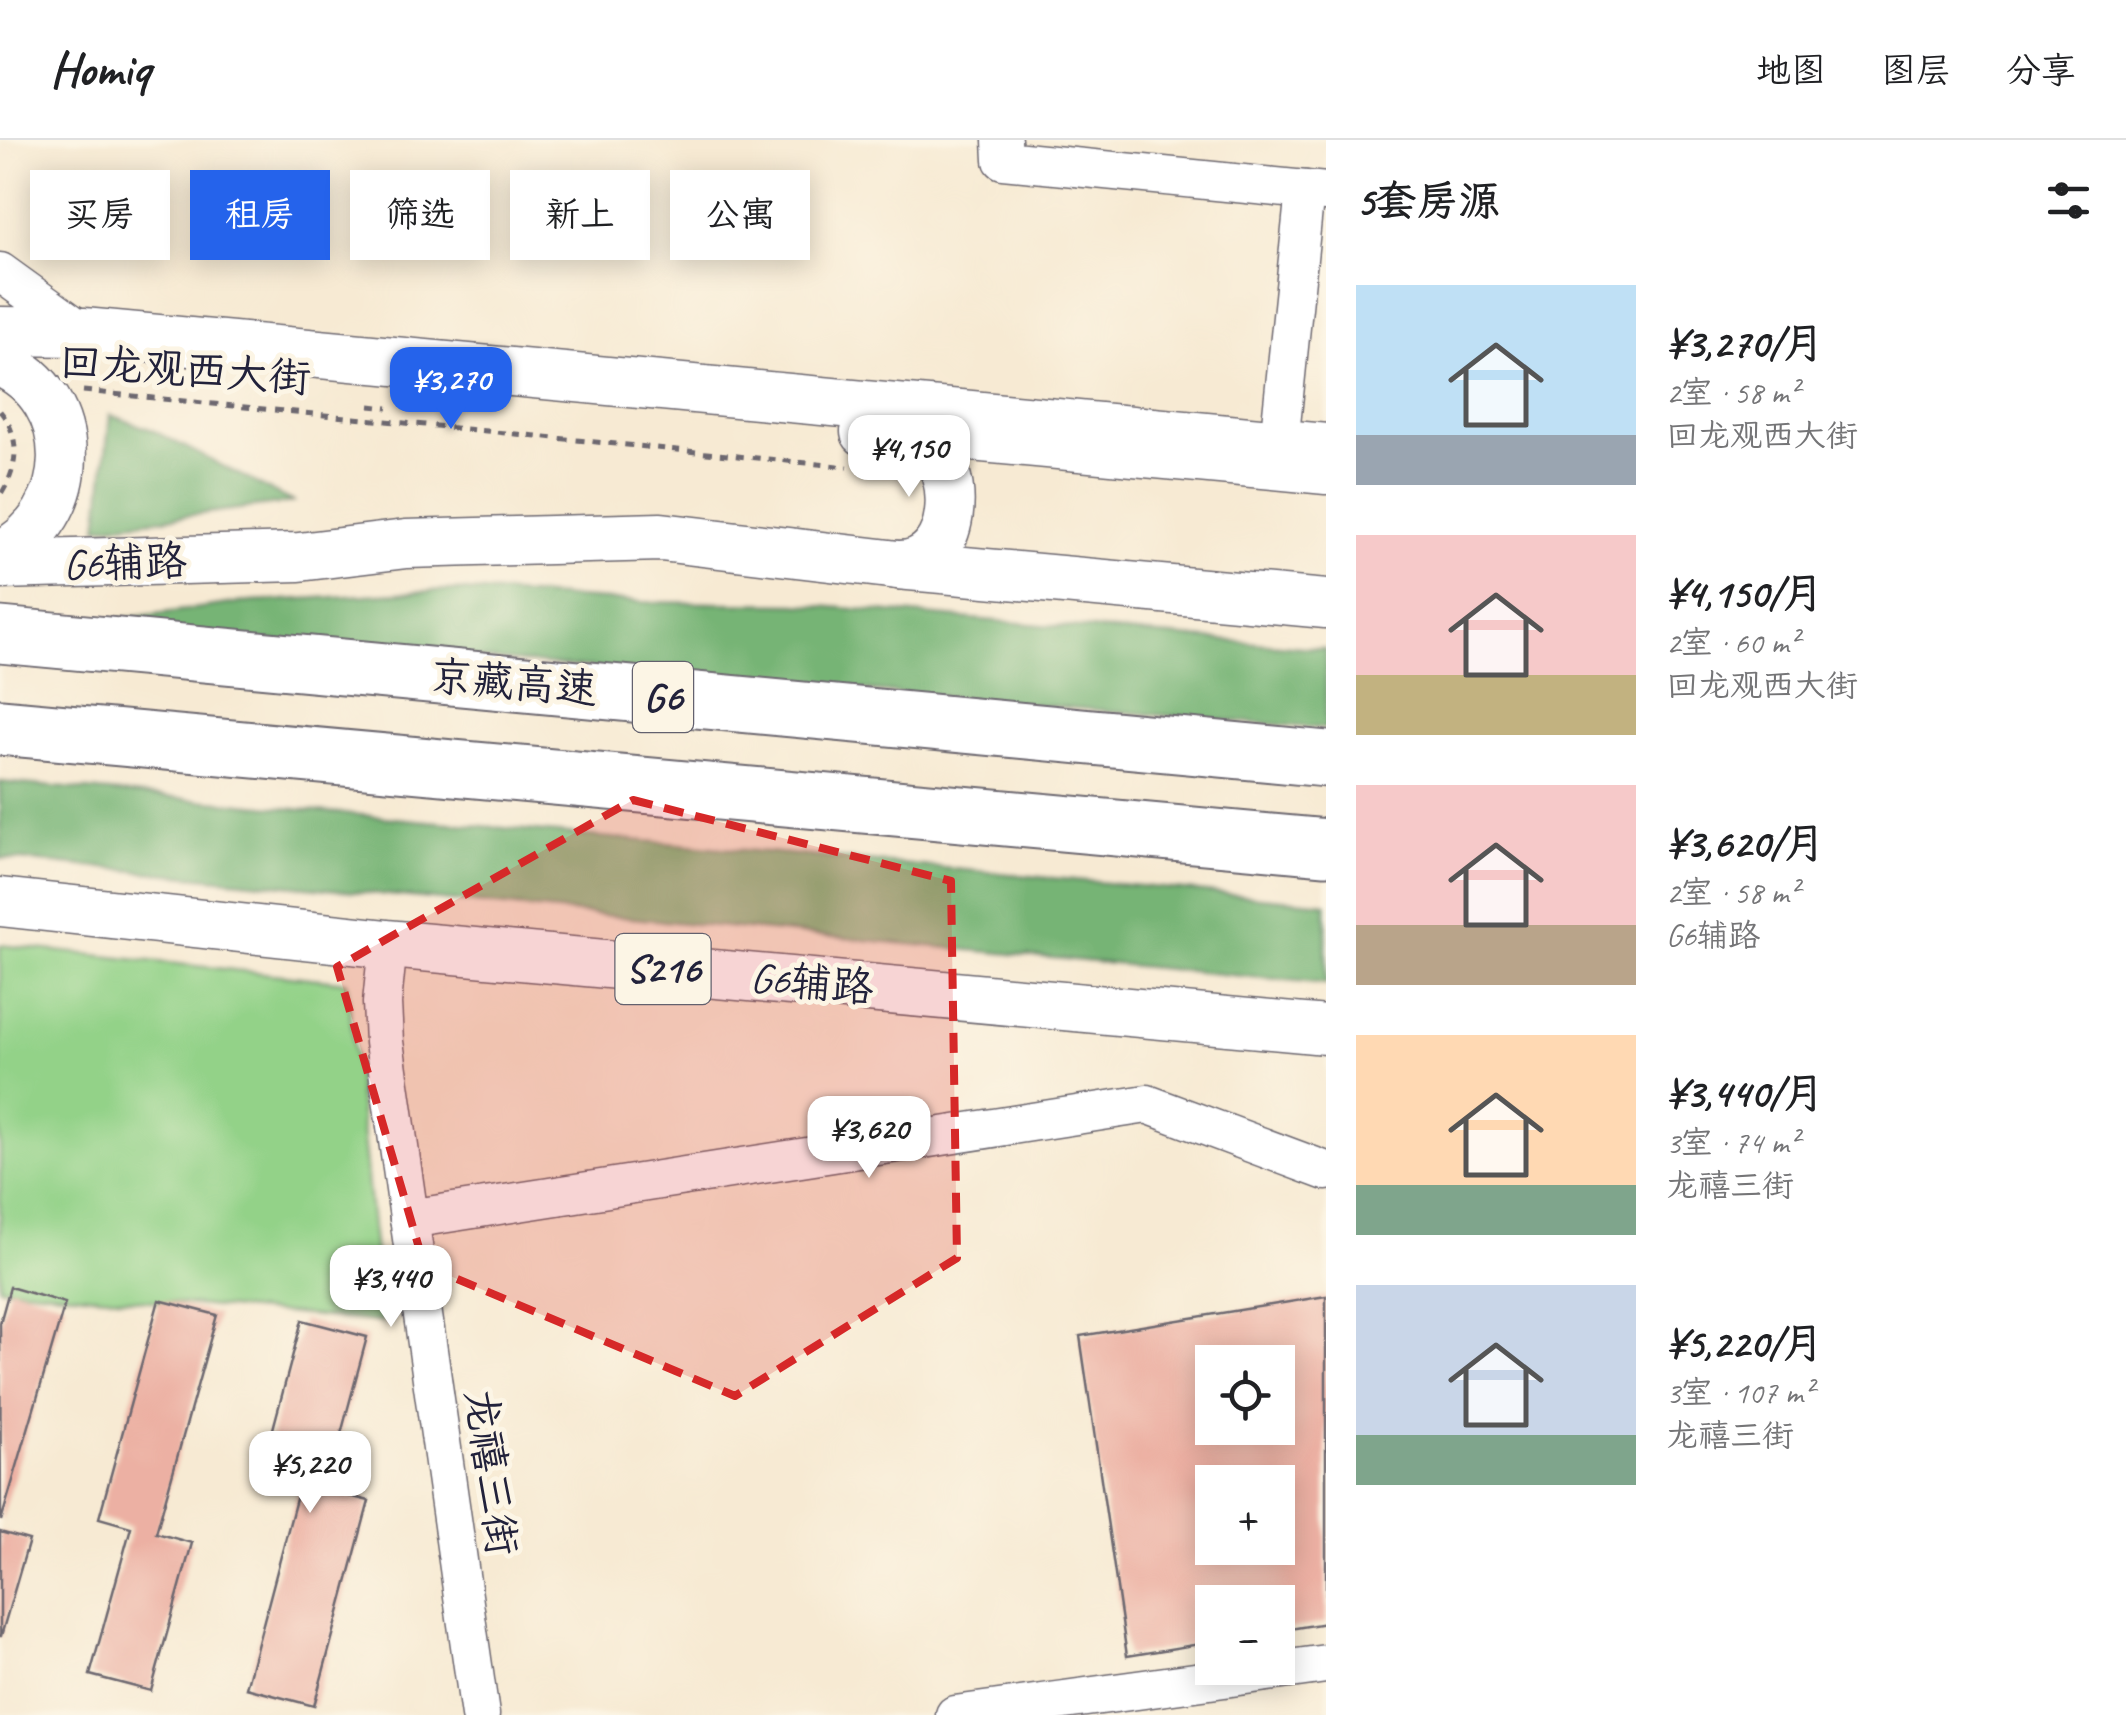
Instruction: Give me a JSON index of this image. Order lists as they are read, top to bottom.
{
  "streets": {
    "highway": ["京藏高速", "G6"],
    "main road": ["回龙观西大街", "G6辅路", "S216"],
    "street": ["龙禧三街"]
  },
  "crossings": [
    ["G6辅路", "龙禧三街"]
  ],
  "page": {
    "header": "Homiq",
    "nav": ["地图", "图层", "分享"],
    "heading": "5套房源",
    "chip": [
      "买房",
      "租房",
      "筛选",
      "新上",
      "公寓"
    ],
    "list": [
      {
        "name": "¥3,270/月",
        "note": "2室 · 58 m² · 回龙观西大街"
      },
      {
        "name": "¥4,150/月",
        "note": "2室 · 60 m² · 回龙观西大街"
      },
      {
        "name": "¥3,620/月",
        "note": "2室 · 58 m² · G6辅路"
      },
      {
        "name": "¥3,440/月",
        "note": "3室 · 74 m² · 龙禧三街"
      },
      {
        "name": "¥5,220/月",
        "note": "3室 · 107 m² · 龙禧三街"
      }
    ],
    "price": [
      "¥3,270",
      "¥4,150",
      "¥3,620",
      "¥3,440",
      "¥5,220"
    ],
    "map_buttons": ["+", "−"]
  }
}
